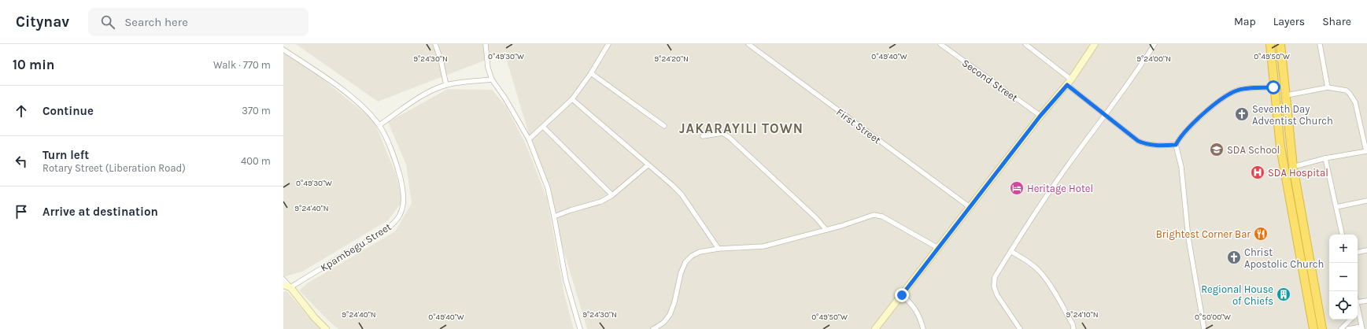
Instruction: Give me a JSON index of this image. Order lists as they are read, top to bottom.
{
  "streets": {
    "street": ["Second Street", "First Street", "Kpambegu Street"]
  },
  "districts": ["JAKARAYILI TOWN"],
  "places": {
    "church": ["Seventh Day Adventist Church", "Christ Apostolic Church"],
    "school or university": ["SDA School"],
    "hospital": ["SDA Hospital"],
    "hotel": ["Heritage Hotel"],
    "restaurant": ["Brightest Corner Bar"],
    "building": ["Regional House of Chiefs"]
  },
  "page": {
    "header": "Citynav",
    "search": "Search here",
    "nav": ["Map", "Layers", "Share"],
    "heading": ["10 min", "Walk · 770 m"],
    "list": [
      ["Continue", "370 m"],
      ["Turn left", "Rotary Street (Liberation Road)", "400 m"],
      "Arrive at destination"
    ],
    "map_buttons": ["+", "−"]
  },
  "coordinates": [
    "0°49'30\"W",
    "0°49'40\"W",
    "0°49'50\"W",
    "9°24'00\"N",
    "9°24'30\"N",
    "9°24'20\"N",
    "9°24'40\"N",
    "9°24'10\"N",
    "0°50'00\"W"
  ]
}
